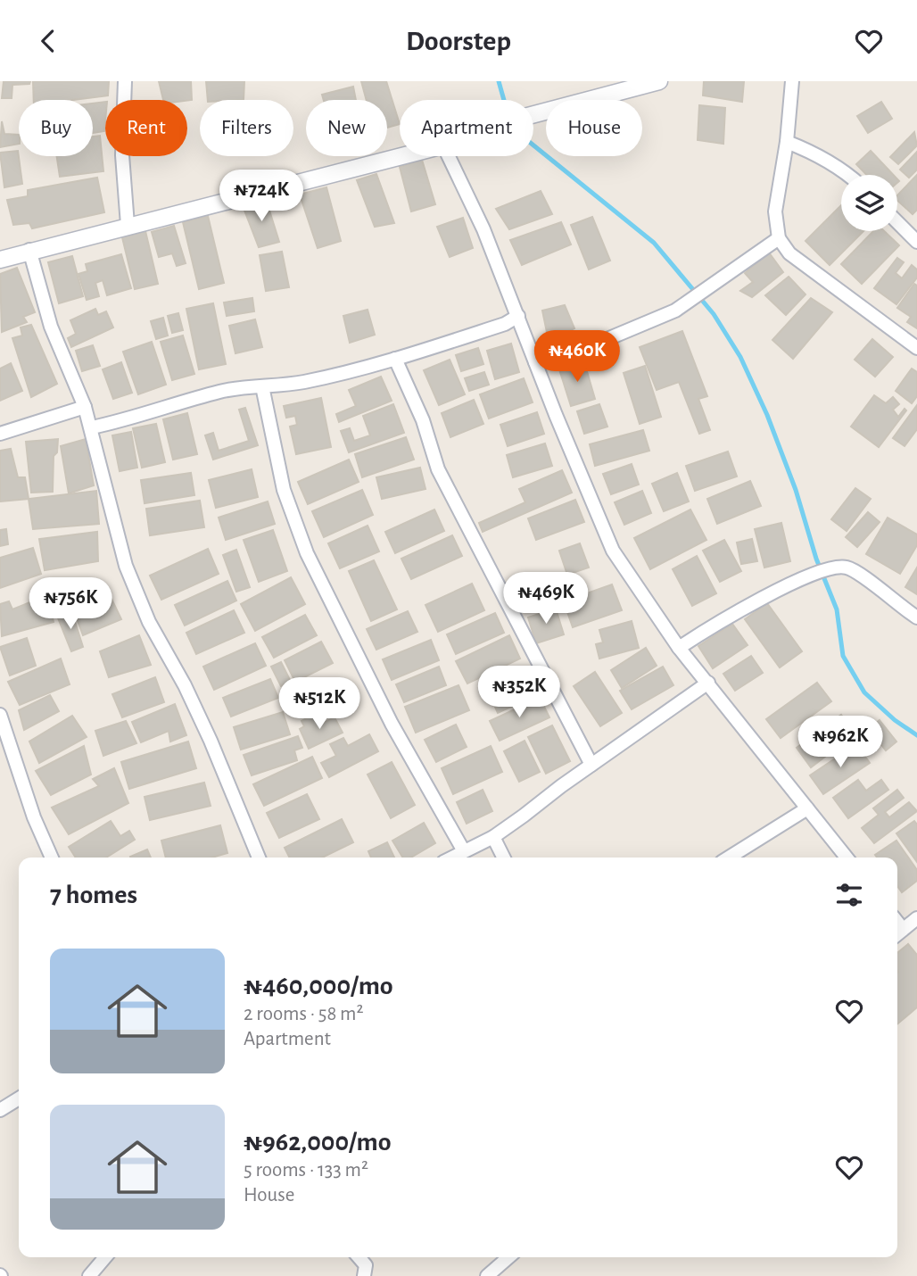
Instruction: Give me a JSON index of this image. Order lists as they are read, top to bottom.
{
  "page": {
    "header": "Doorstep",
    "chip": [
      "Buy",
      "Rent",
      "Filters",
      "New",
      "Apartment",
      "House"
    ],
    "price": [
      "₦724K",
      "₦460K",
      "₦469K",
      "₦756K",
      "₦352K",
      "₦512K",
      "₦962K"
    ],
    "heading": "7 homes",
    "list": [
      {
        "name": "₦460,000/mo",
        "note": "2 rooms · 58 m² · Apartment"
      },
      {
        "name": "₦962,000/mo",
        "note": "5 rooms · 133 m² · House"
      }
    ]
  }
}
